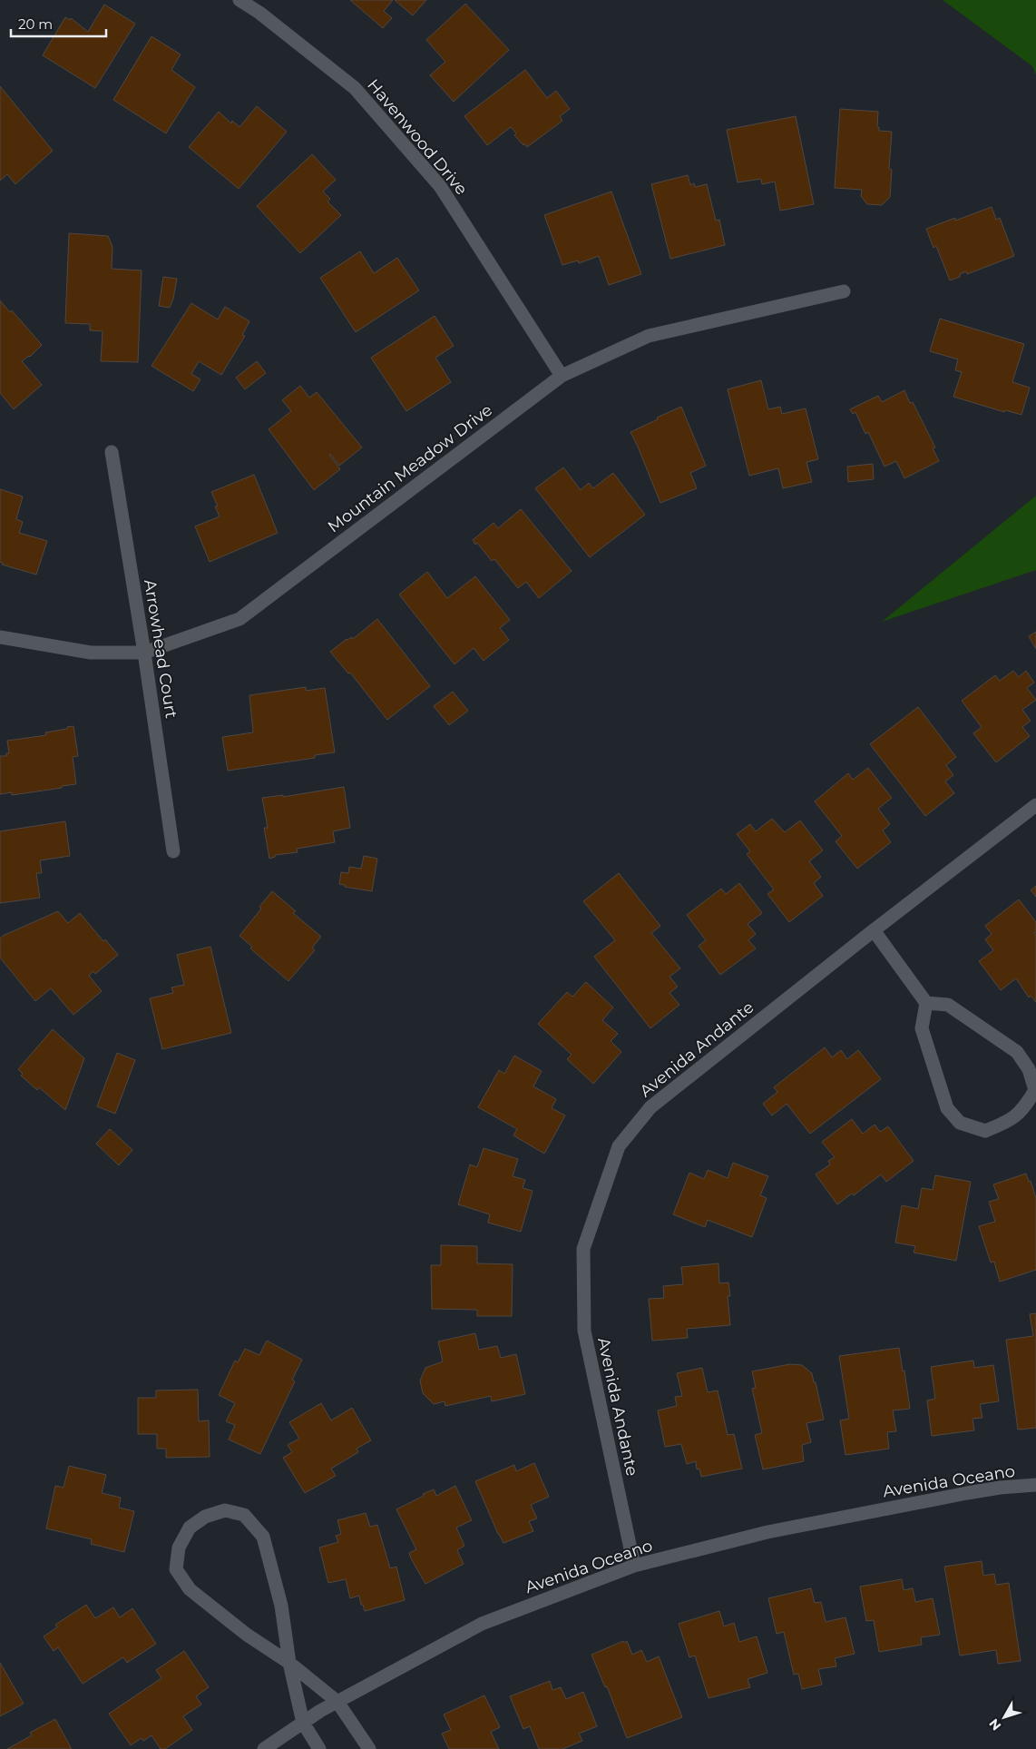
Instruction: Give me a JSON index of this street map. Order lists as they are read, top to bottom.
{
  "streets": {
    "street": [
      "Havenwood Drive",
      "Mountain Meadow Drive",
      "Arrowhead Court",
      "Avenida Andante",
      "Avenida Oceano"
    ]
  },
  "crossings": [
    ["Havenwood Drive", "Mountain Meadow Drive"],
    ["Mountain Meadow Drive", "Arrowhead Court"],
    ["Avenida Andante", "Avenida Oceano"]
  ],
  "scale_bar": "20 m",
  "north": "bottom left"
}
